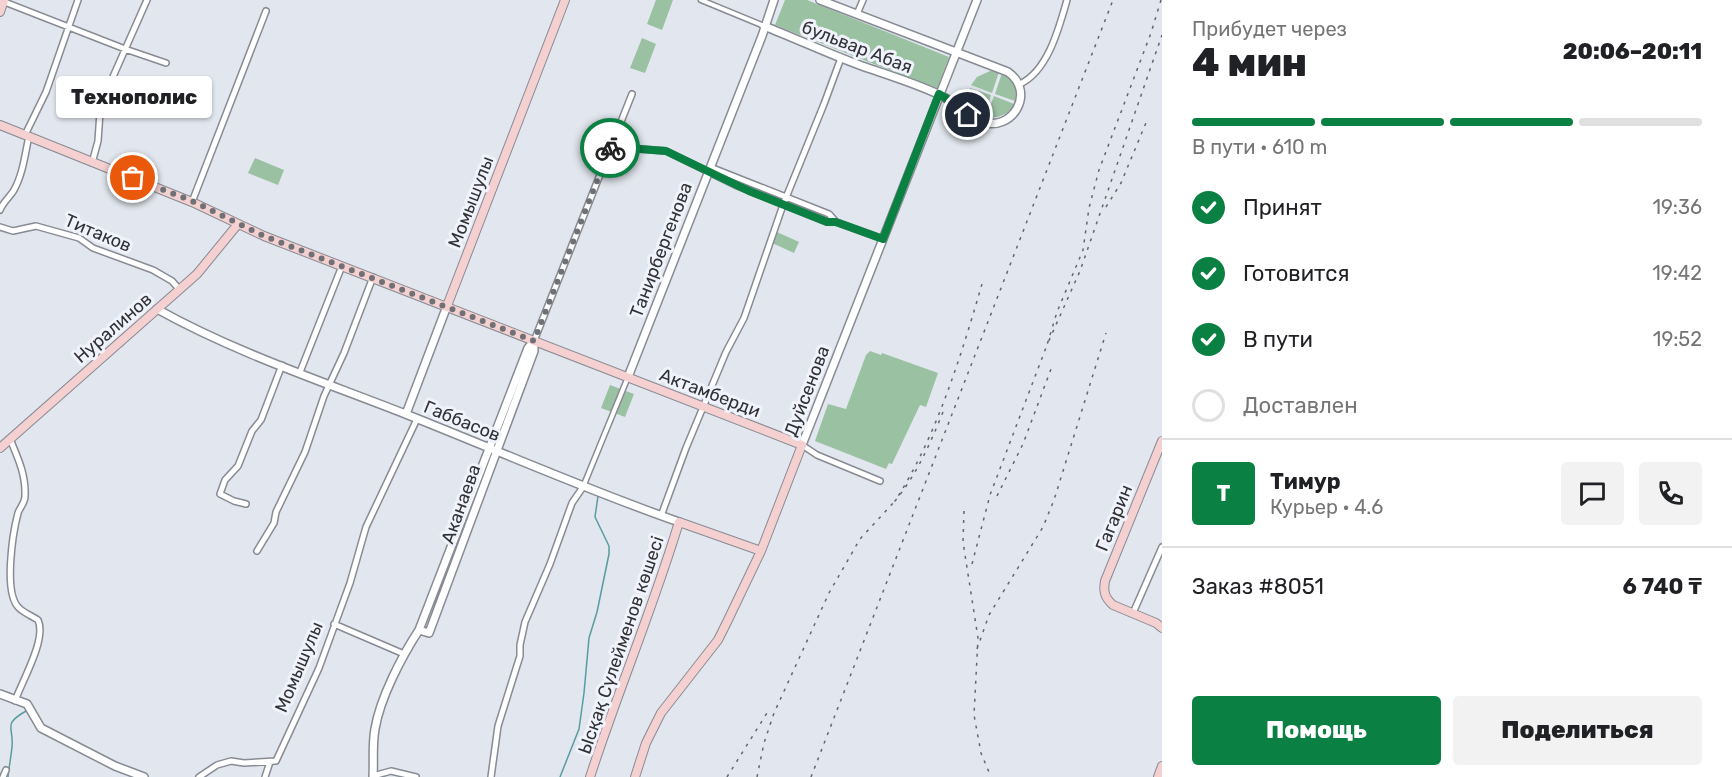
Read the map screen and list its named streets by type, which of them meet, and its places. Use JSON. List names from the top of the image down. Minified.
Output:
{"streets":{"main road":["Момышулы","Нуралинов","Дуйсенова","Актамберди","Габбасов","Гагарин","Ысқақ Сүлейменов көшесі"],"street":["бульвар Абая","Титаков","Танирбергенова","Аканаева"]},"crossings":[["бульвар Абая","Танирбергенова"],["бульвар Абая","Дуйсенова"],["Момышулы","Актамберди"],["Момышулы","Габбасов"],["Титаков","Нуралинов"],["Танирбергенова","Актамберди"],["Нуралинов","Актамберди"],["Нуралинов","Габбасов"],["Дуйсенова","Актамберди"],["Дуйсенова","Габбасов"],["Актамберди","Аканаева"],["Габбасов","Аканаева"],["Габбасов","Ысқақ Сүлейменов көшесі"]],"places":["Технополис"],"page":{"heading":["4 мин","Прибудет через","20:06–20:11"],"panel":["Тимур","Курьер · 4.6","Заказ #8051","6 740 ₸"],"bubble":"Технополис","bar":"В пути · 610 m","list":[["Принят","19:36"],["Готовится","19:42"],["В пути","19:52"],"Доставлен"],"round":"Т","buttons":["Помощь","Поделиться"]}}
